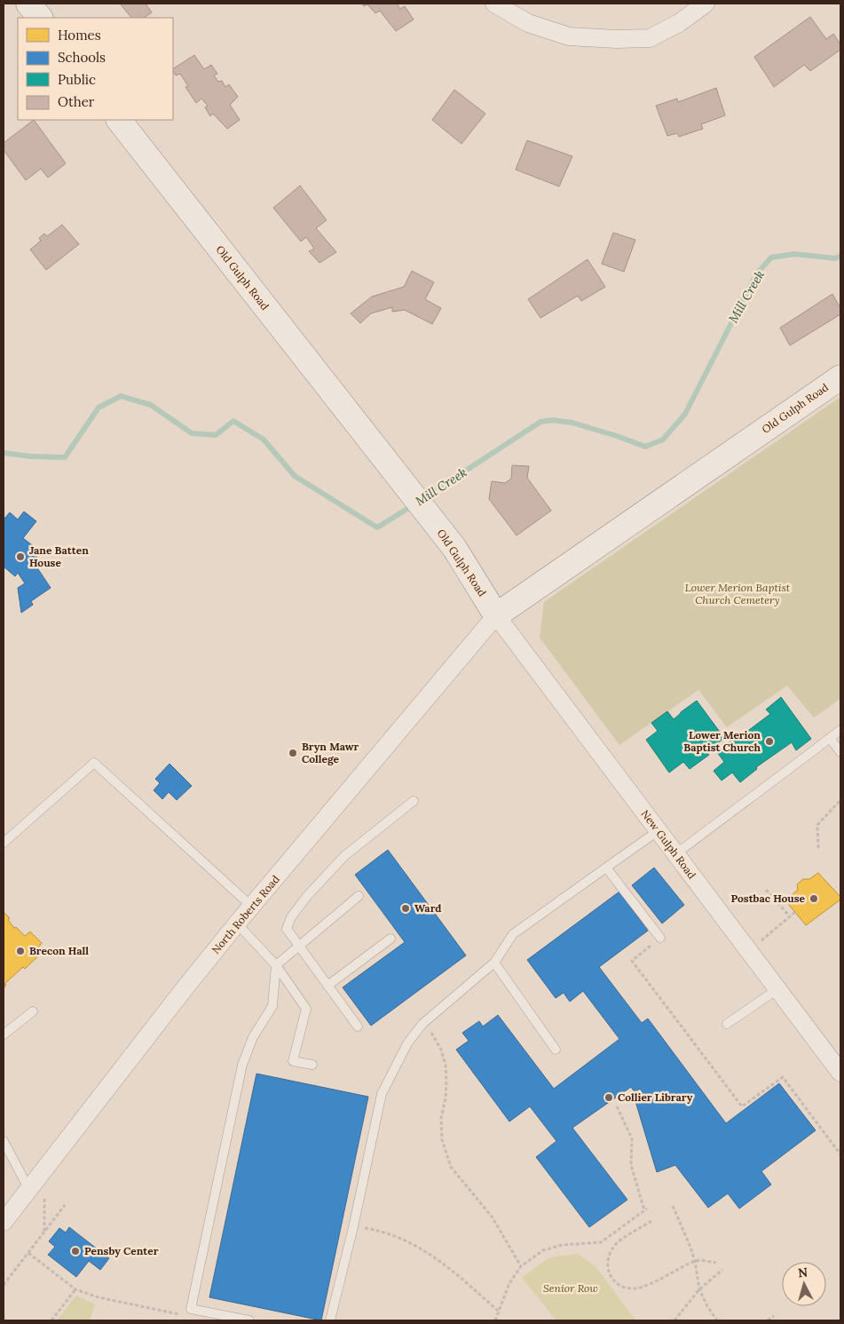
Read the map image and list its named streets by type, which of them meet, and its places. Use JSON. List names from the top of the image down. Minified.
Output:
{"streets":{"street":["Old Gulph Road","New Gulph Road","North Roberts Road"]},"crossings":[["Old Gulph Road","New Gulph Road"],["Old Gulph Road","North Roberts Road"],["New Gulph Road","North Roberts Road"]],"water":["Mill Creek"],"parks":["Lower Merion Baptist Church Cemetery","Senior Row"],"places":["Jane Batten House","Lower Merion Baptist Church","Bryn Mawr College","Postbac House","Ward","Brecon Hall","Collier Library","Pensby Center"],"legend":["Homes","Schools","Public","Other"],"north":"top"}
